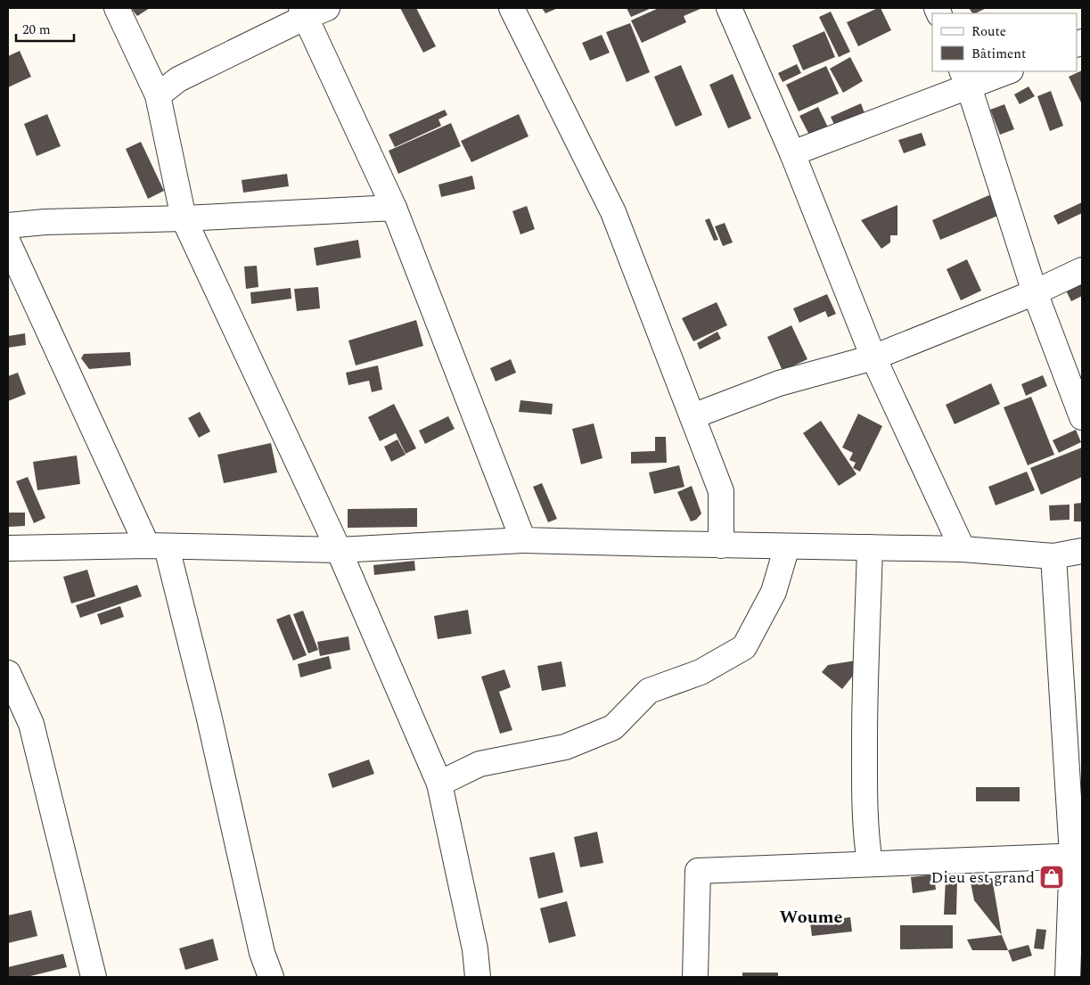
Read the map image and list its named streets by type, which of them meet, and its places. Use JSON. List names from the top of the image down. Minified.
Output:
{"districts":["Woume"],"places":{"shop":["Dieu est grand"]},"legend":["Route","Bâtiment"],"scale_bar":"20 m"}
